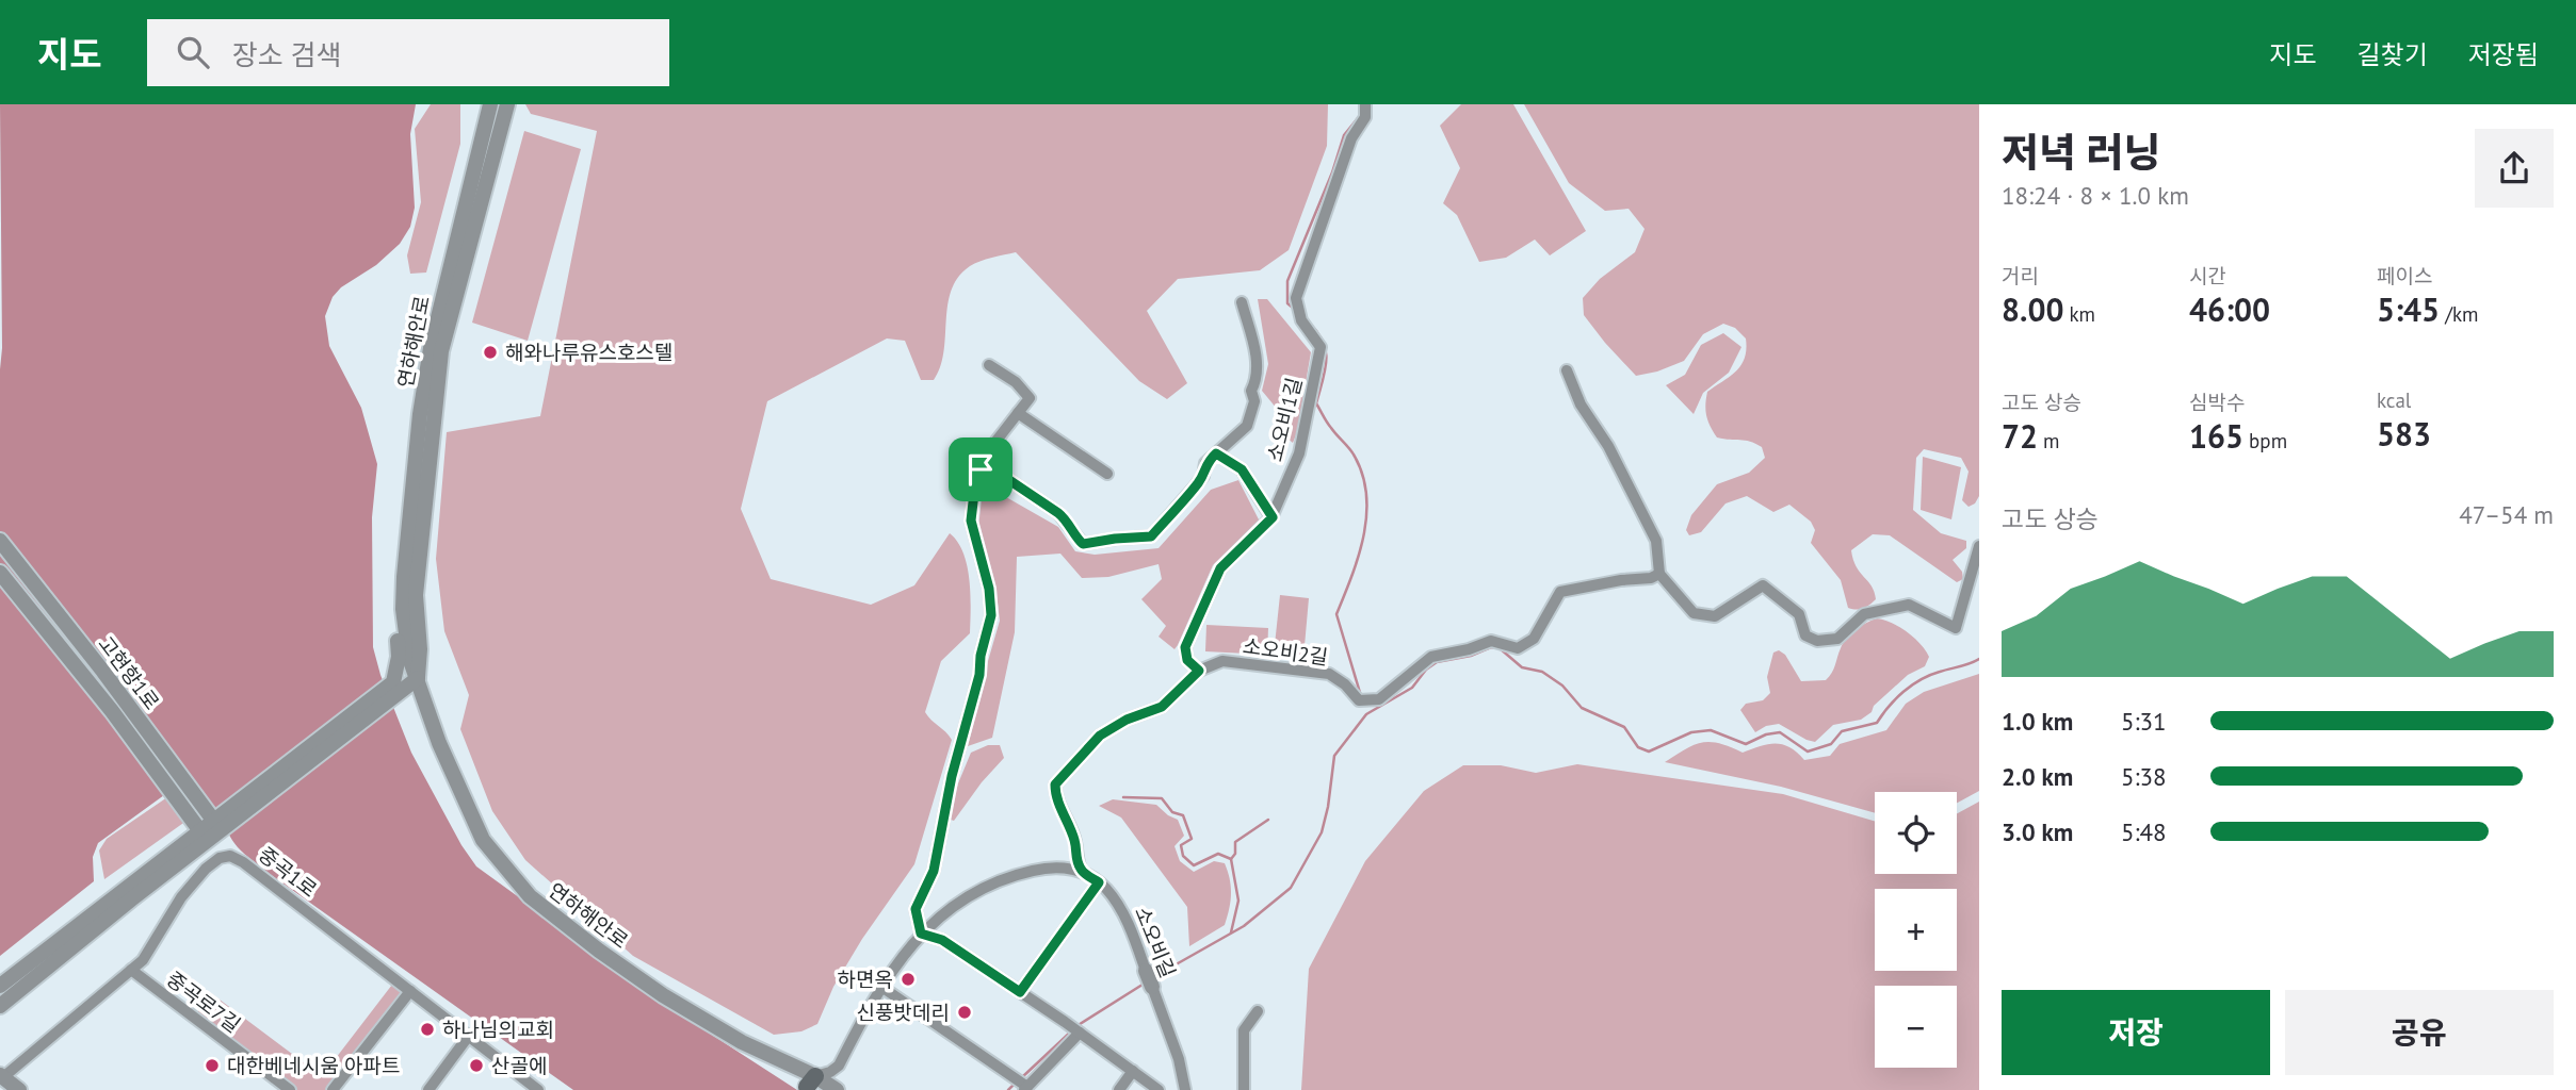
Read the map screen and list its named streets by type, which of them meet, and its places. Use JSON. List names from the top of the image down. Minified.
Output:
{"streets":{"street":["연하해안로","소오비1길","소오비2길","고현항1로","중곡1로","소오비길","중곡로7길"]},"crossings":[["연하해안로","소오비길"],["소오비1길","소오비2길"],["중곡1로","중곡로7길"]],"places":["해와나루유스호스텔","하면옥","신풍밧데리","하나님의교회","대한베네시움 아파트","산골에"],"page":{"header":"지도","search":"장소 검색","nav":["지도","길찾기","저장됨"],"heading":["저녁 러닝","18:24 · 8 × 1.0 km"],"stats":[["거리","8.00 km"],["시간","46:00"],["페이스","5:45 /km"],["고도 상승","72 m"],["심박수","165 bpm"],["kcal","583"]],"chart":["고도 상승","47–54 m"],"list":[{"name":"1.0 km","note":"5:31"},{"name":"2.0 km","note":"5:38"},{"name":"3.0 km","note":"5:48"}],"map_buttons":["+","−"],"buttons":["저장","공유"]}}
